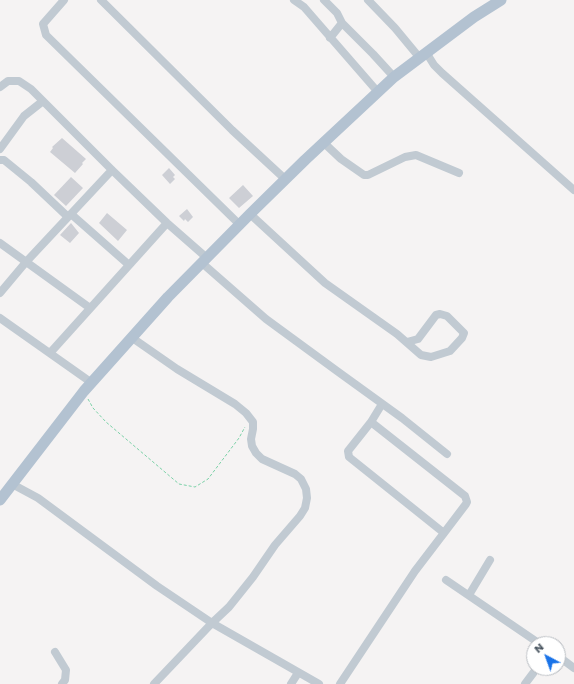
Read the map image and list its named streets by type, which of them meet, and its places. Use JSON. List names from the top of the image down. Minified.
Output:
{"north":"top left"}
